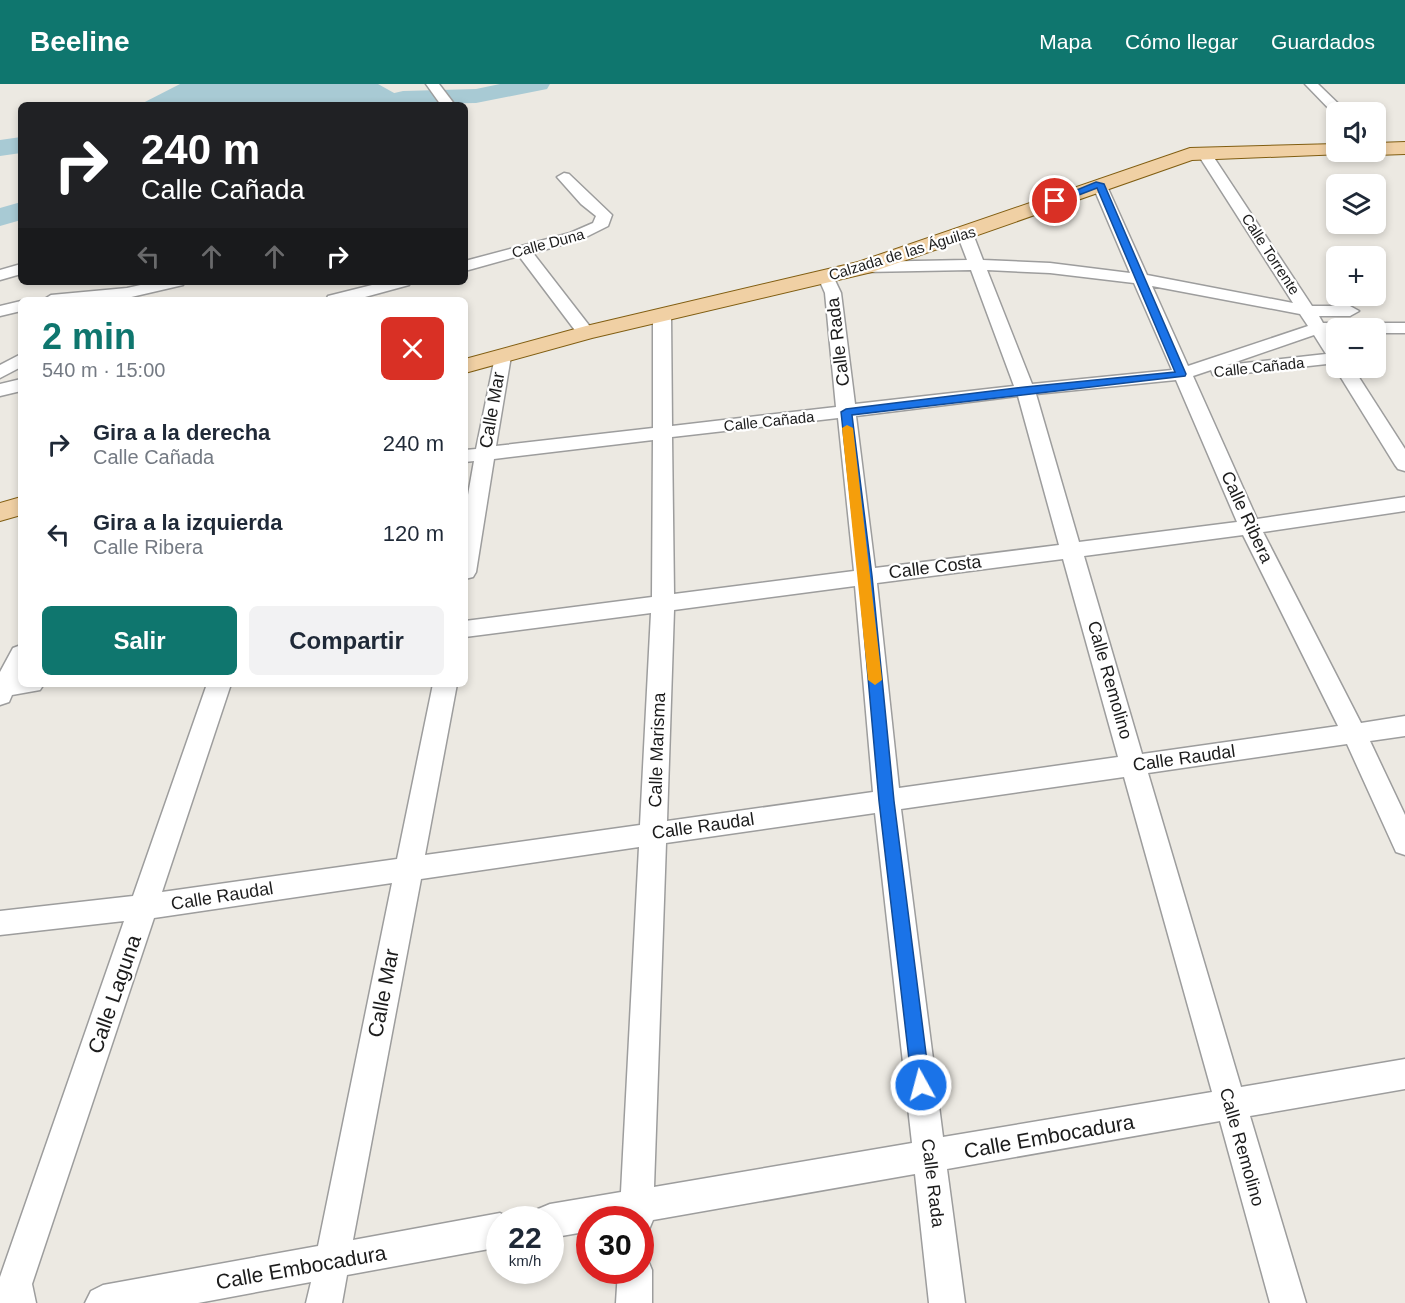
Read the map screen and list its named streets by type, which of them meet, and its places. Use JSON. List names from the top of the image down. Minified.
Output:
{"streets":{"main road":["Calzada de las Águilas"],"street":["Calle Duna","Calle Torrente","Calle Rada","Calle Cañada","Calle Mar","Calle Ribera","Calle Costa","Calle Remolino","Calle Marisma","Calle Raudal","Calle Laguna","Calle Embocadura"]},"crossings":[["Calzada de las Águilas","Calle Torrente"],["Calzada de las Águilas","Calle Rada"],["Calzada de las Águilas","Calle Mar"],["Calzada de las Águilas","Calle Ribera"],["Calzada de las Águilas","Calle Remolino"],["Calzada de las Águilas","Calle Marisma"],["Calle Torrente","Calle Cañada"],["Calle Rada","Calle Cañada"],["Calle Rada","Calle Costa"],["Calle Rada","Calle Raudal"],["Calle Rada","Calle Embocadura"],["Calle Cañada","Calle Mar"],["Calle Cañada","Calle Ribera"],["Calle Cañada","Calle Remolino"],["Calle Cañada","Calle Marisma"],["Calle Mar","Calle Raudal"],["Calle Mar","Calle Embocadura"],["Calle Ribera","Calle Costa"],["Calle Ribera","Calle Raudal"],["Calle Costa","Calle Remolino"],["Calle Costa","Calle Marisma"],["Calle Remolino","Calle Raudal"],["Calle Remolino","Calle Embocadura"],["Calle Marisma","Calle Raudal"],["Calle Raudal","Calle Laguna"]],"page":{"header":"Beeline","nav":["Mapa","Cómo llegar","Guardados"],"map_buttons":["+","−"],"turn":["240 m","Calle Cañada"],"heading":["2 min","540 m · 15:00"],"list":[{"name":"Gira a la derecha","note":"Calle Cañada","value":"240 m"},{"name":"Gira a la izquierda","note":"Calle Ribera","value":"120 m"}],"buttons":["Salir","Compartir"],"speed":"22 km/h","limit":"30"}}
